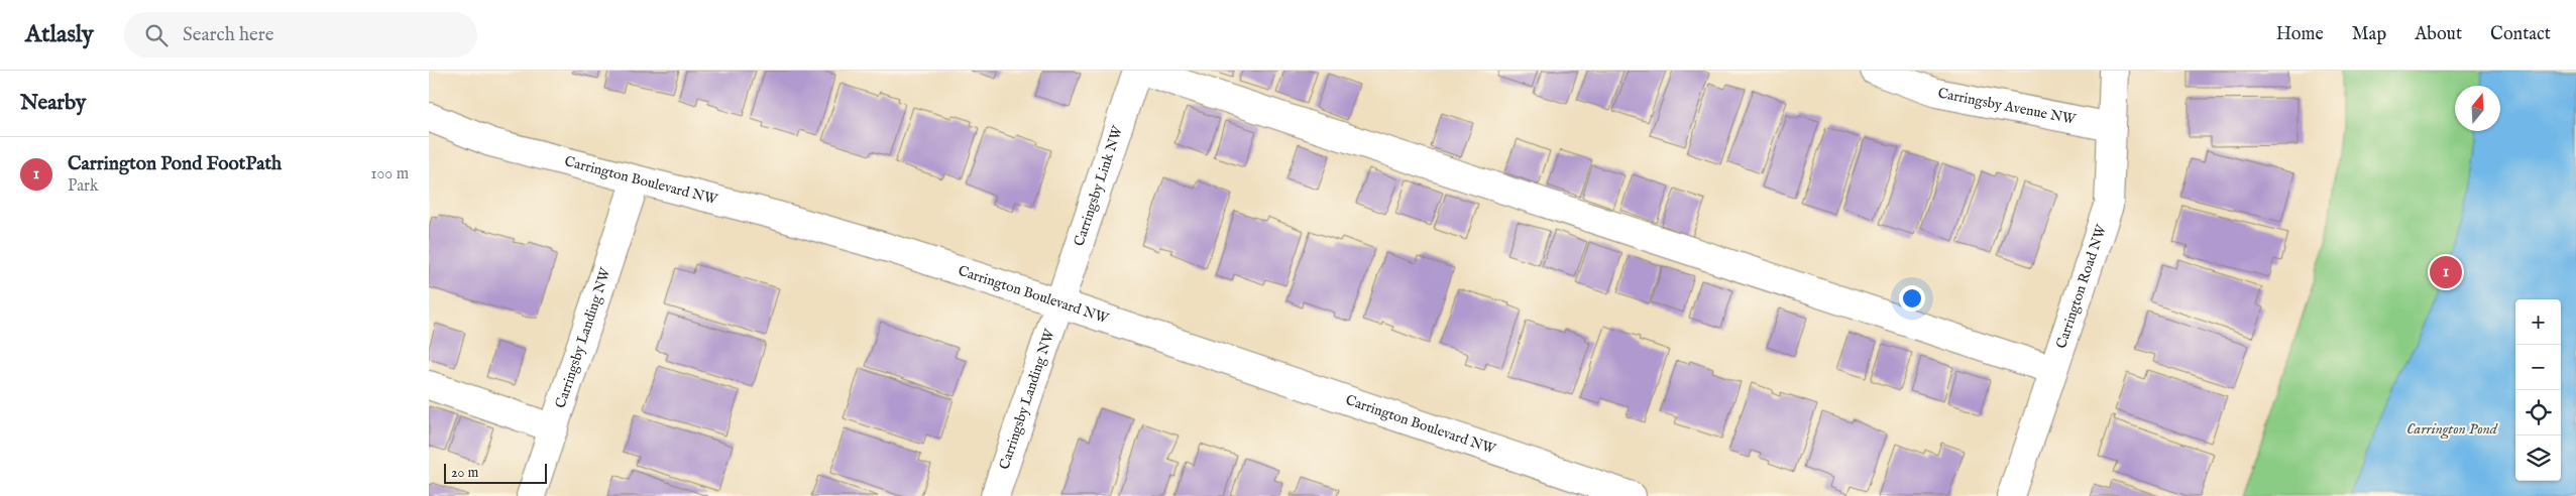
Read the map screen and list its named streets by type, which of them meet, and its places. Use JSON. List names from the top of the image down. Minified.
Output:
{"streets":{"street":["Carringsby Avenue NW","Carrington Boulevard NW","Carringsby Link NW","Carrington Road NW","Carringsby Landing NW"]},"crossings":[["Carringsby Avenue NW","Carrington Road NW"],["Carrington Boulevard NW","Carringsby Link NW"],["Carrington Boulevard NW","Carringsby Landing NW"],["Carringsby Link NW","Carringsby Landing NW"]],"water":["Carrington Pond"],"scale_bar":"20 m","north":"top","page":{"header":"Atlasly","search":"Search here","nav":["Home","Map","About","Contact"],"heading":"Nearby","list":[{"mark":"1","name":"Carrington Pond FootPath","note":"Park","value":"100 m"}],"pins":"1","map_buttons":["+","−"],"scale":"20 m"}}
